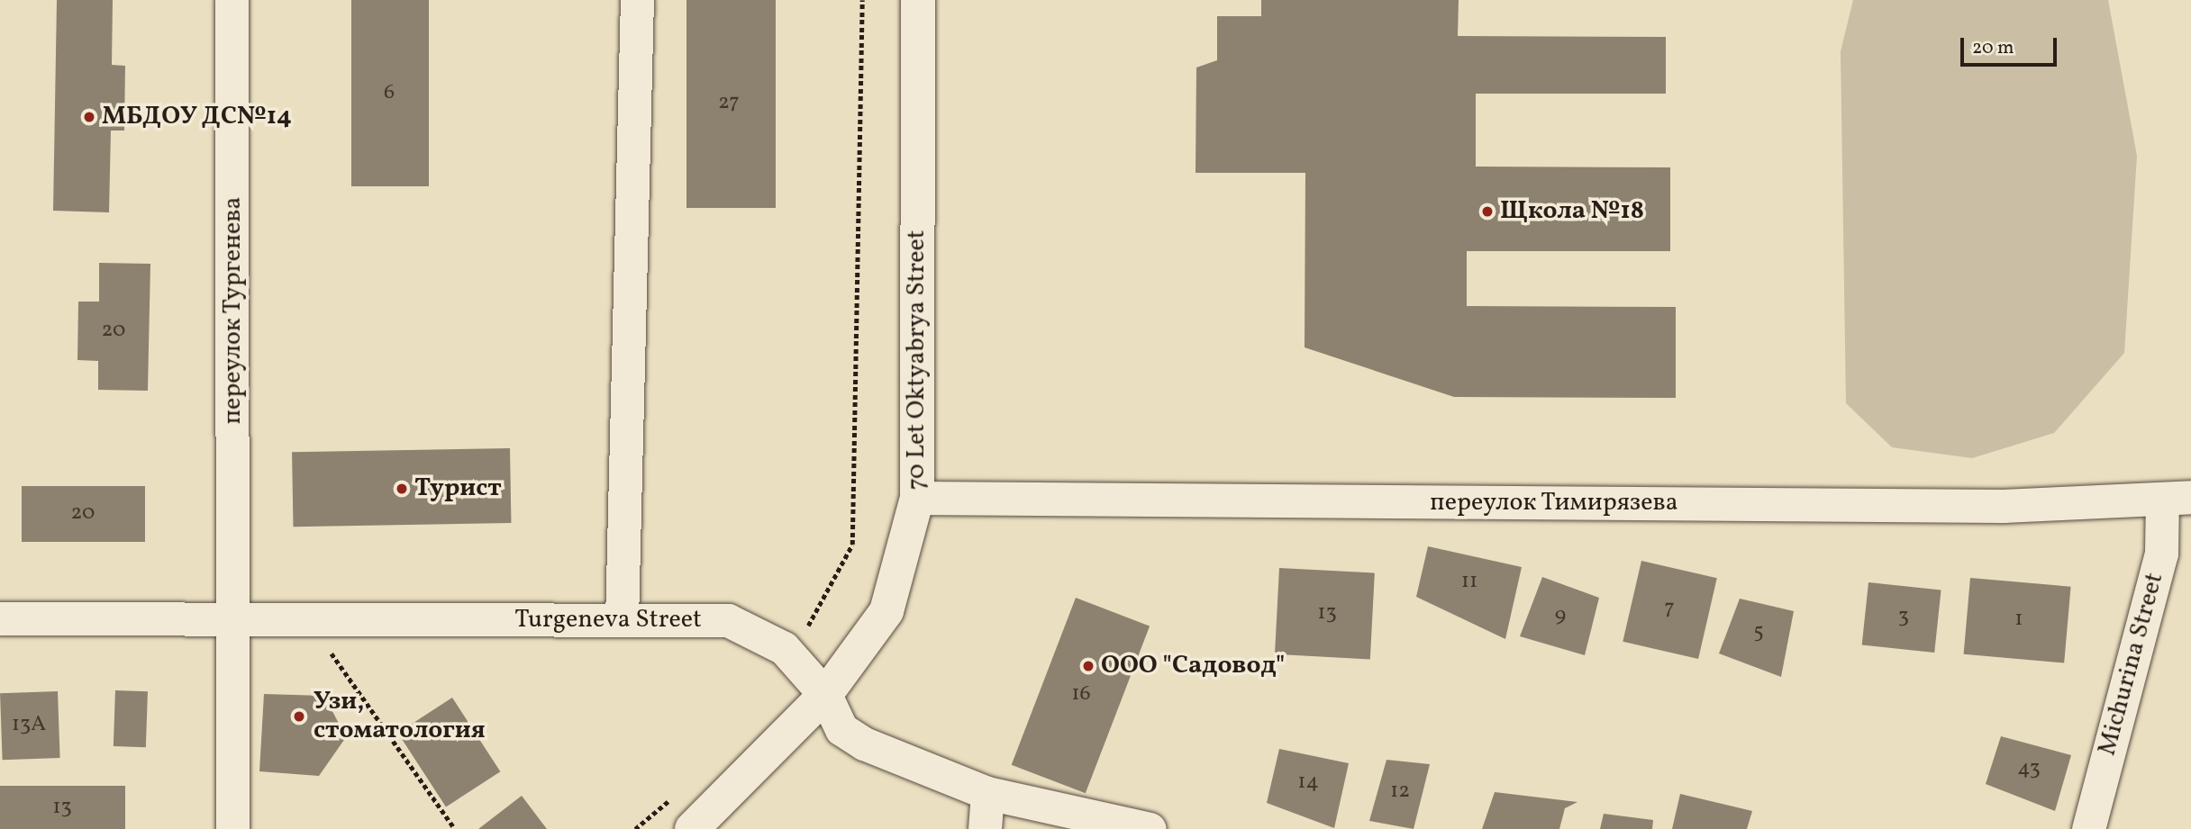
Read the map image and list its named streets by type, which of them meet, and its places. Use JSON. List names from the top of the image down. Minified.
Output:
{"streets":{"street":["переулок Тургенева","70 Let Oktyabrya Street","переулок Тимирязева","Turgeneva Street","Michurina Street"]},"crossings":[["переулок Тургенева","Turgeneva Street"],["70 Let Oktyabrya Street","переулок Тимирязева"],["70 Let Oktyabrya Street","Turgeneva Street"],["переулок Тимирязева","Michurina Street"]],"places":["МБДОУ ДС№14","Щкола №18","Турист","ООО \"Садовод\"","Узи, стоматология"],"house_numbers":["6","27","20","20","11","7","13","9","3","1","5","16","13А","43","14","12","13"],"scale_bar":"20 m"}
